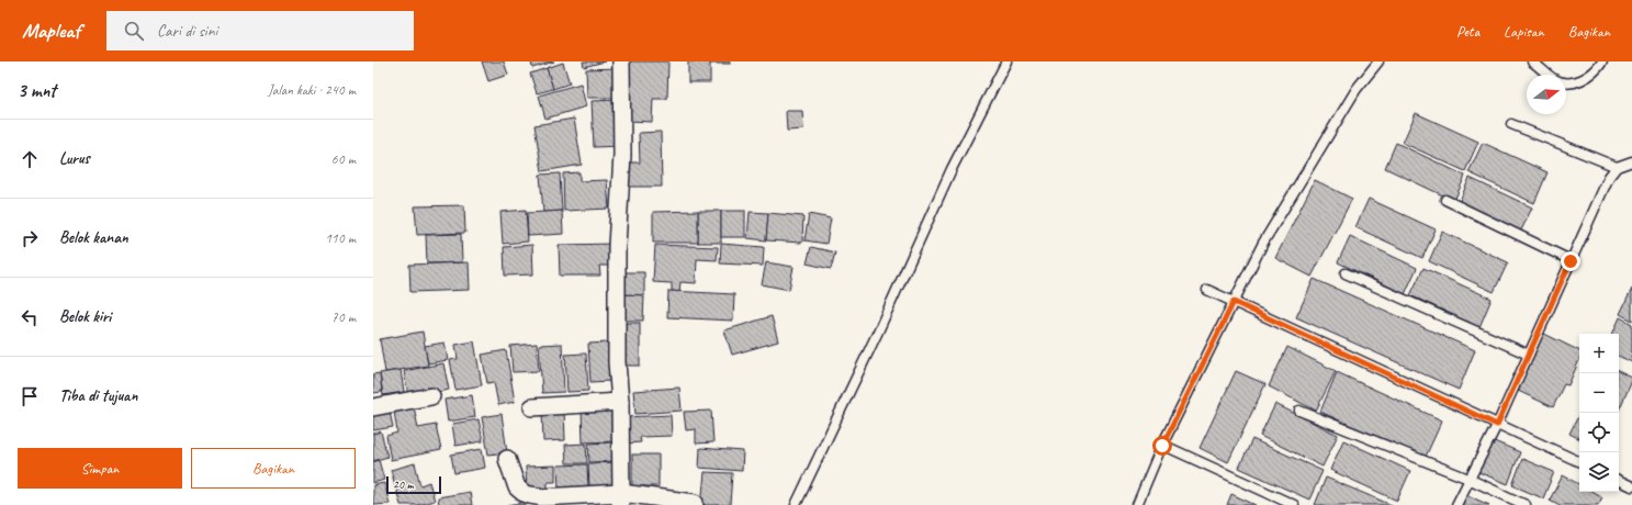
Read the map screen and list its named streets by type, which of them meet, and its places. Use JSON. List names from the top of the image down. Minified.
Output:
{"scale_bar":"20 m","north":"right","page":{"header":"Mapleaf","search":"Cari di sini","nav":["Peta","Lapisan","Bagikan"],"heading":["3 mnt","Jalan kaki · 240 m"],"list":[["Lurus","60 m"],["Belok kanan","110 m"],["Belok kiri","70 m"],"Tiba di tujuan"],"map_buttons":["+","−"],"buttons":["Simpan","Bagikan"],"scale":"20 m"}}
